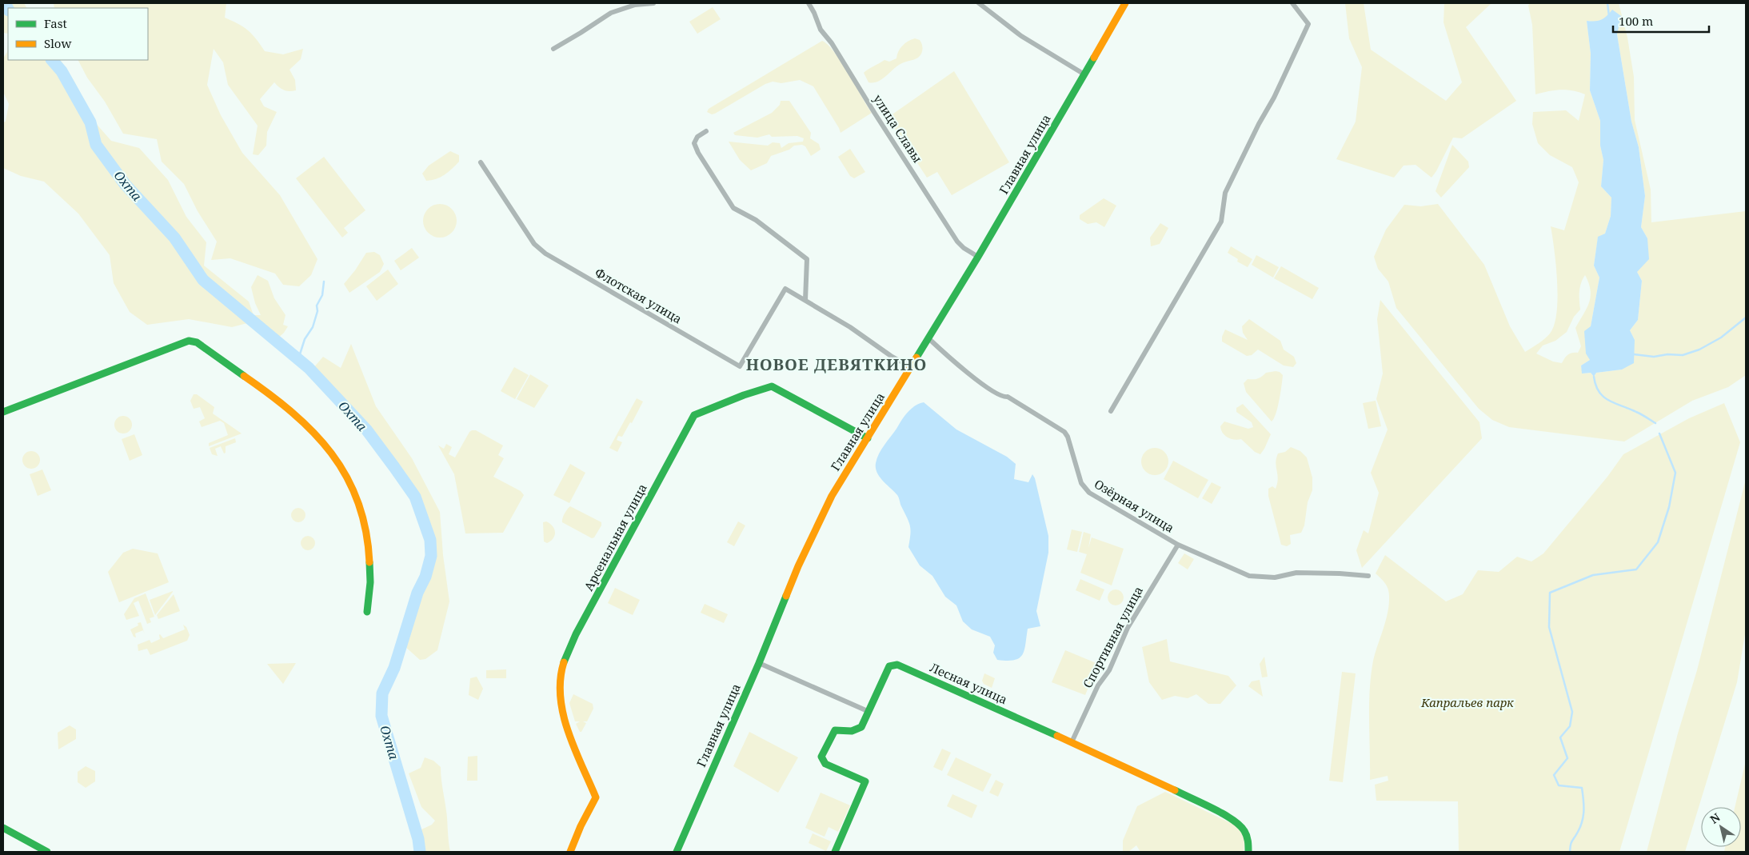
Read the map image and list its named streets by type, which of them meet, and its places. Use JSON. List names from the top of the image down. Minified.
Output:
{"streets":{"street":["улица Славы","Главная улица","Флотская улица","Озёрная улица","Арсенальная улица","Спортивная улица","Лесная улица"]},"crossings":[["улица Славы","Главная улица"],["Главная улица","Озёрная улица"],["Главная улица","Арсенальная улица"],["Озёрная улица","Спортивная улица"],["Спортивная улица","Лесная улица"]],"districts":["НОВОЕ ДЕВЯТКИНО"],"water":["Охта"],"parks":["Капральев парк"],"legend":["Fast","Slow"],"scale_bar":"100 m","north":"top left"}
